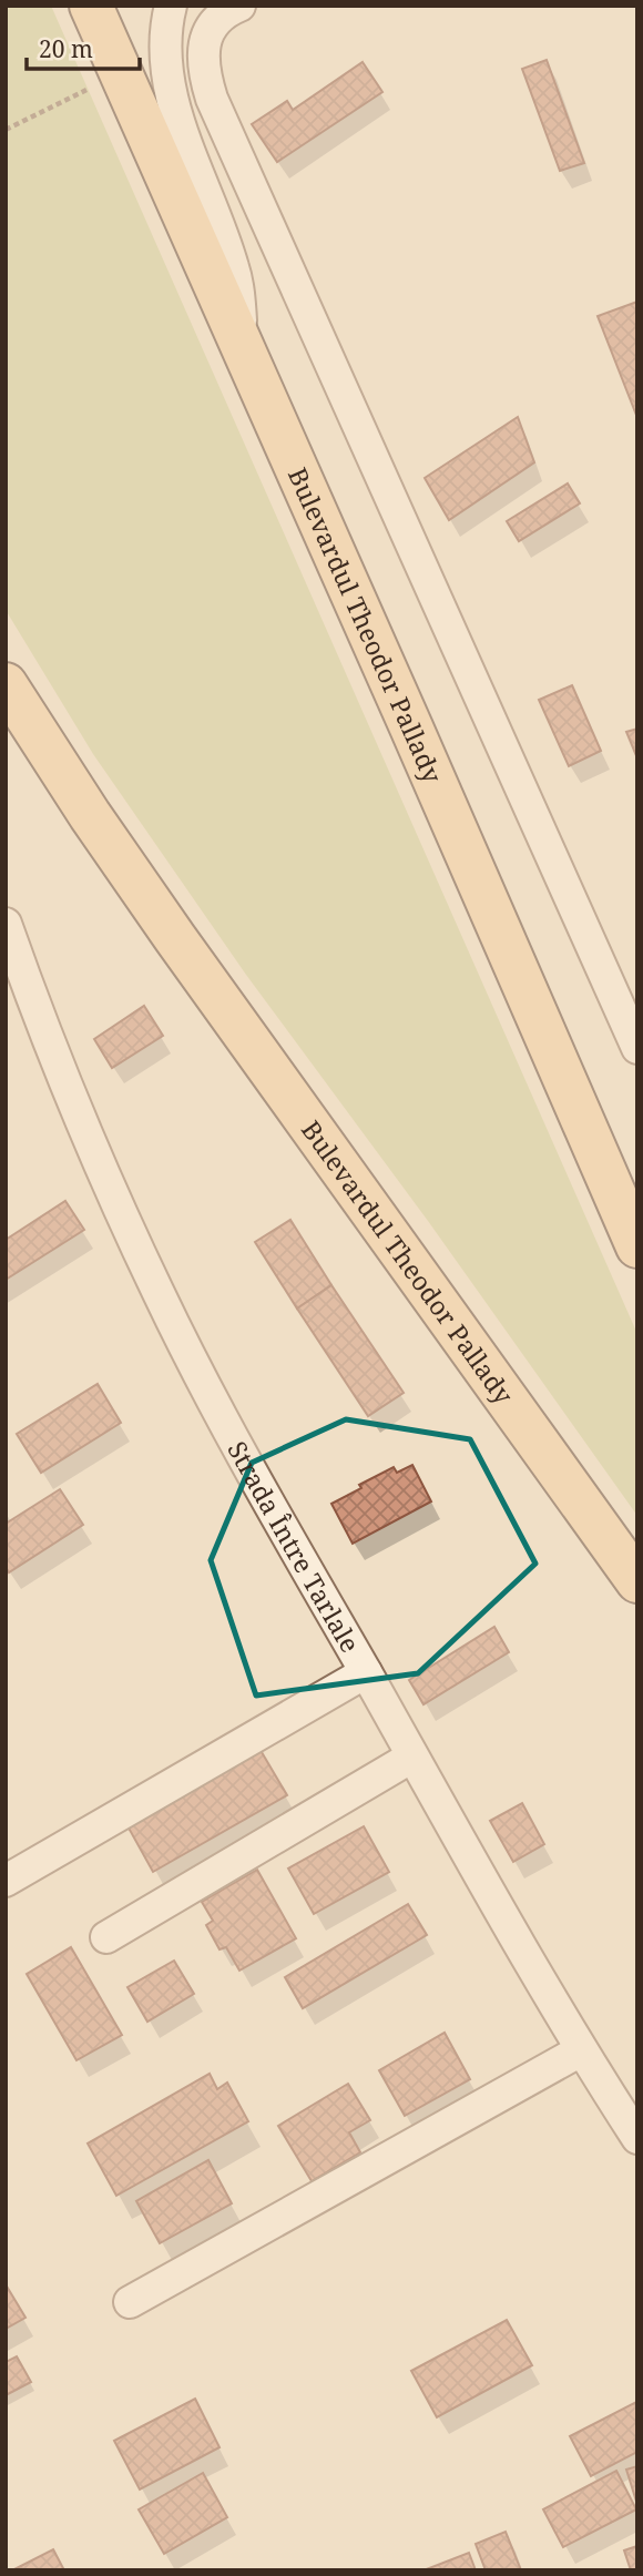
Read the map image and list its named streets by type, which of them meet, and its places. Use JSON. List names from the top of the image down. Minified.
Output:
{"streets":{"main road":["Bulevardul Theodor Pallady"],"street":["Strada Între Tarlale"]},"scale_bar":"20 m"}
